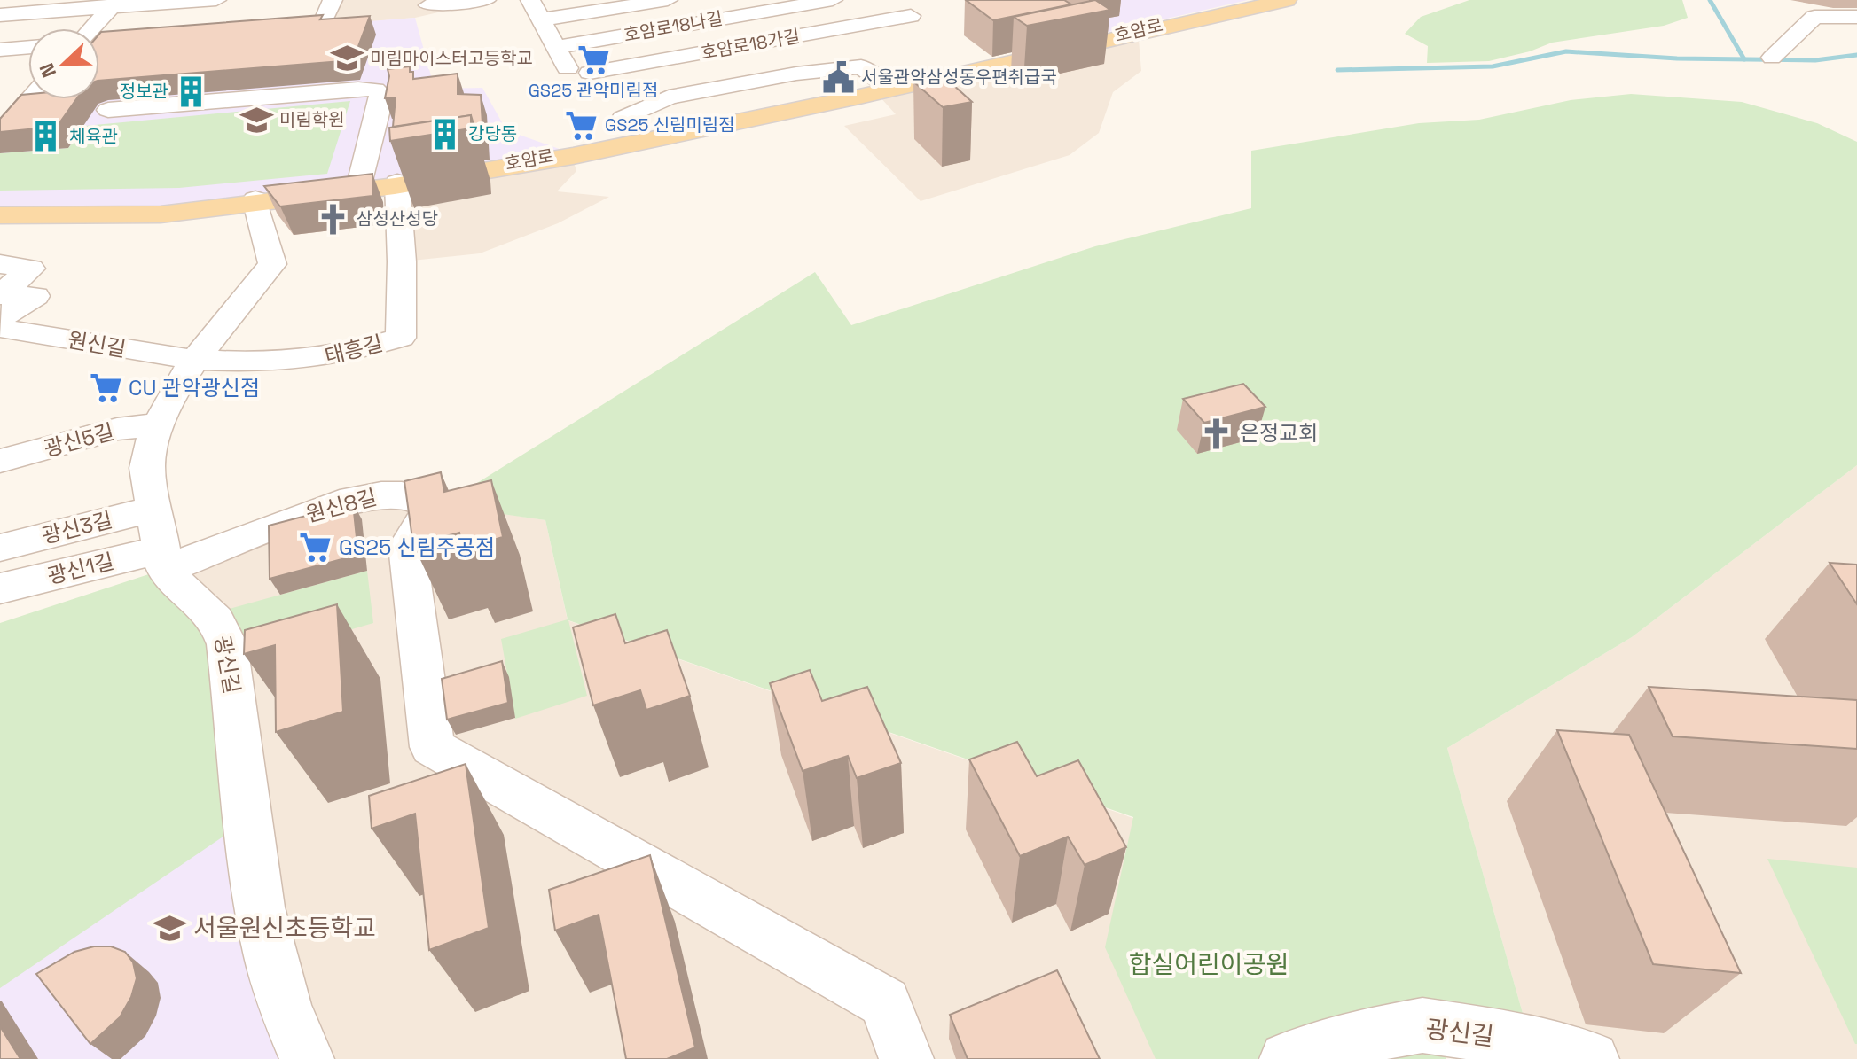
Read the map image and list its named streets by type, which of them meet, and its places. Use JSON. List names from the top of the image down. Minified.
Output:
{"streets":{"main road":["호암로"],"street":["호암로18나길","호암로18가길","원신길","태흥길","광신5길","원신8길","광신3길","광신1길","광신길"]},"crossings":[["호암로","태흥길"],["원신길","태흥길"],["원신8길","광신1길"],["원신8길","광신길"],["광신1길","광신길"]],"parks":["합실어린이공원"],"places":{"school or university":["미림마이스터고등학교","미림학원","서울원신초등학교"],"supermarket":["GS25 관악미림점","GS25 신림미림점","CU 관악광신점","GS25 신림주공점"],"public building":["서울관악삼성동우편취급국"],"building":["정보관","강당동","체육관"],"church":["삼성산성당","은정교회"]},"north":"left"}
